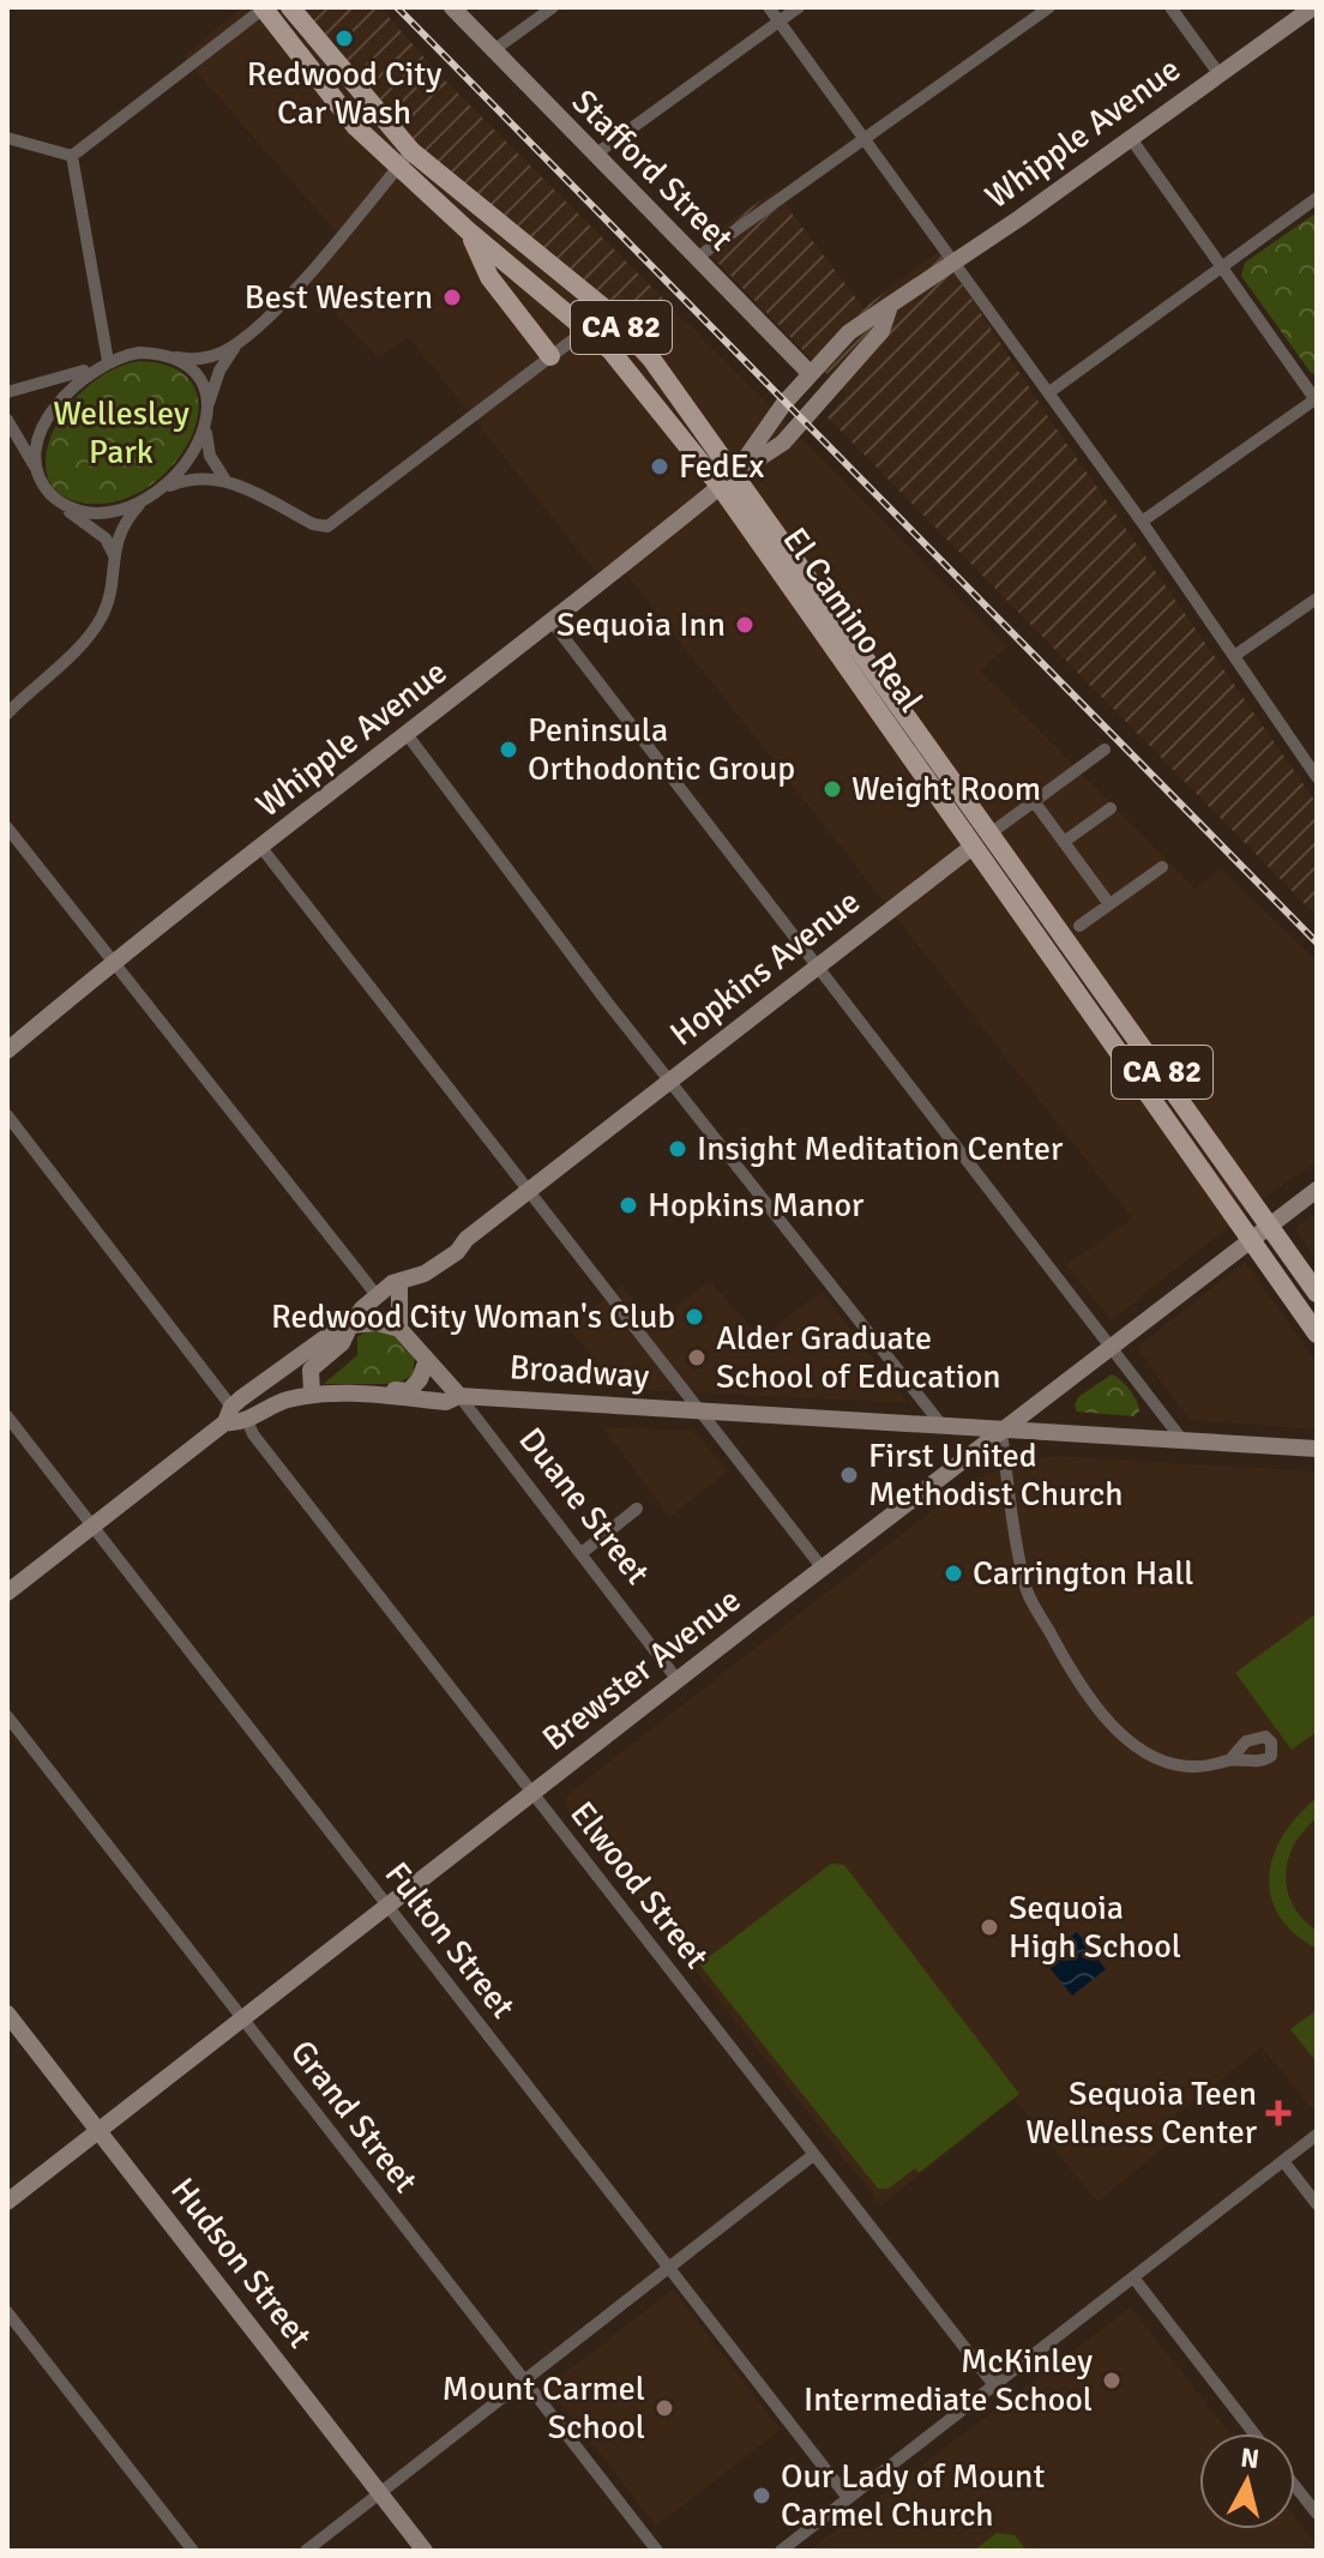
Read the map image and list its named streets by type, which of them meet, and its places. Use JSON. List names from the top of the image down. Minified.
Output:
{"streets":{"main road":["CA 82","El Camino Real"],"street":["Whipple Avenue","Stafford Street","Hopkins Avenue","Broadway","Duane Street","Brewster Avenue","Elwood Street","Fulton Street","Grand Street","Hudson Street"]},"crossings":[["Whipple Avenue","Stafford Street"],["Whipple Avenue","El Camino Real"],["El Camino Real","Hopkins Avenue"],["El Camino Real","Brewster Avenue"],["Hopkins Avenue","Broadway"],["Hopkins Avenue","Elwood Street"],["Broadway","Duane Street"],["Broadway","Brewster Avenue"],["Broadway","Elwood Street"],["Duane Street","Brewster Avenue"],["Brewster Avenue","Elwood Street"],["Brewster Avenue","Fulton Street"],["Brewster Avenue","Grand Street"],["Brewster Avenue","Hudson Street"]],"parks":["Wellesley Park"],"places":{"other":["Redwood City Car Wash","Best Western","FedEx","Sequoia Inn","Peninsula Orthodontic Group","Weight Room","Insight Meditation Center","Hopkins Manor","Redwood City Woman's Club","Alder Graduate School of Education","First United Methodist Church","Carrington Hall","Sequoia High School","McKinley Intermediate School","Mount Carmel School","Our Lady of Mount Carmel Church"],"health":["Sequoia Teen Wellness Center"]},"north":"top"}
